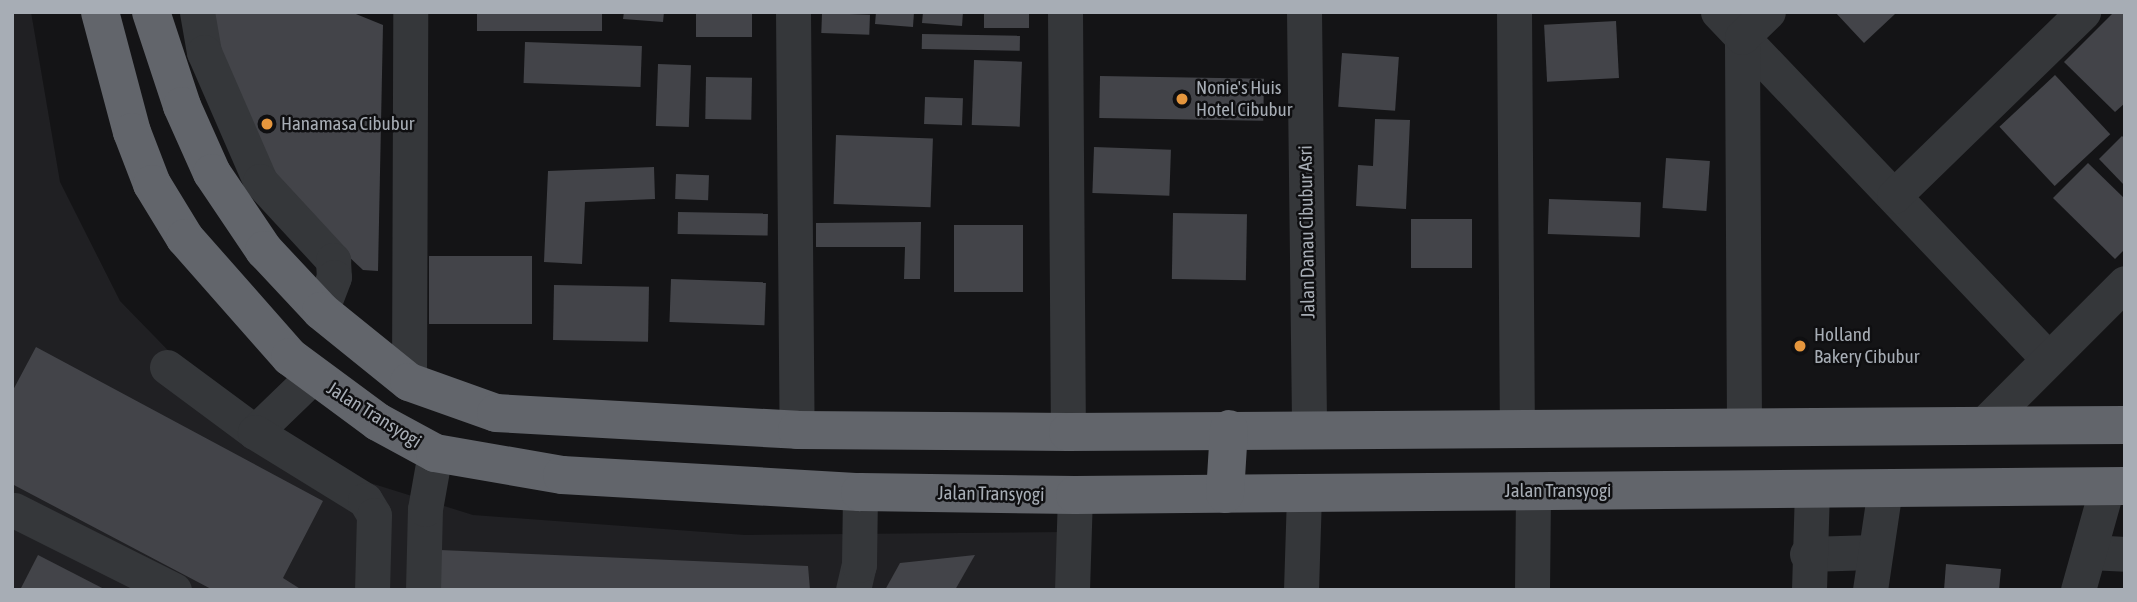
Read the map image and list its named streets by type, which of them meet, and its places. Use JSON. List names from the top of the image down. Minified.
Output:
{"streets":{"highway":["Jalan Transyogi"],"street":["Jalan Danau Cibubur Asri"]},"places":["Nonie's Huis Hotel Cibubur","Hanamasa Cibubur","Holland Bakery Cibubur"]}
